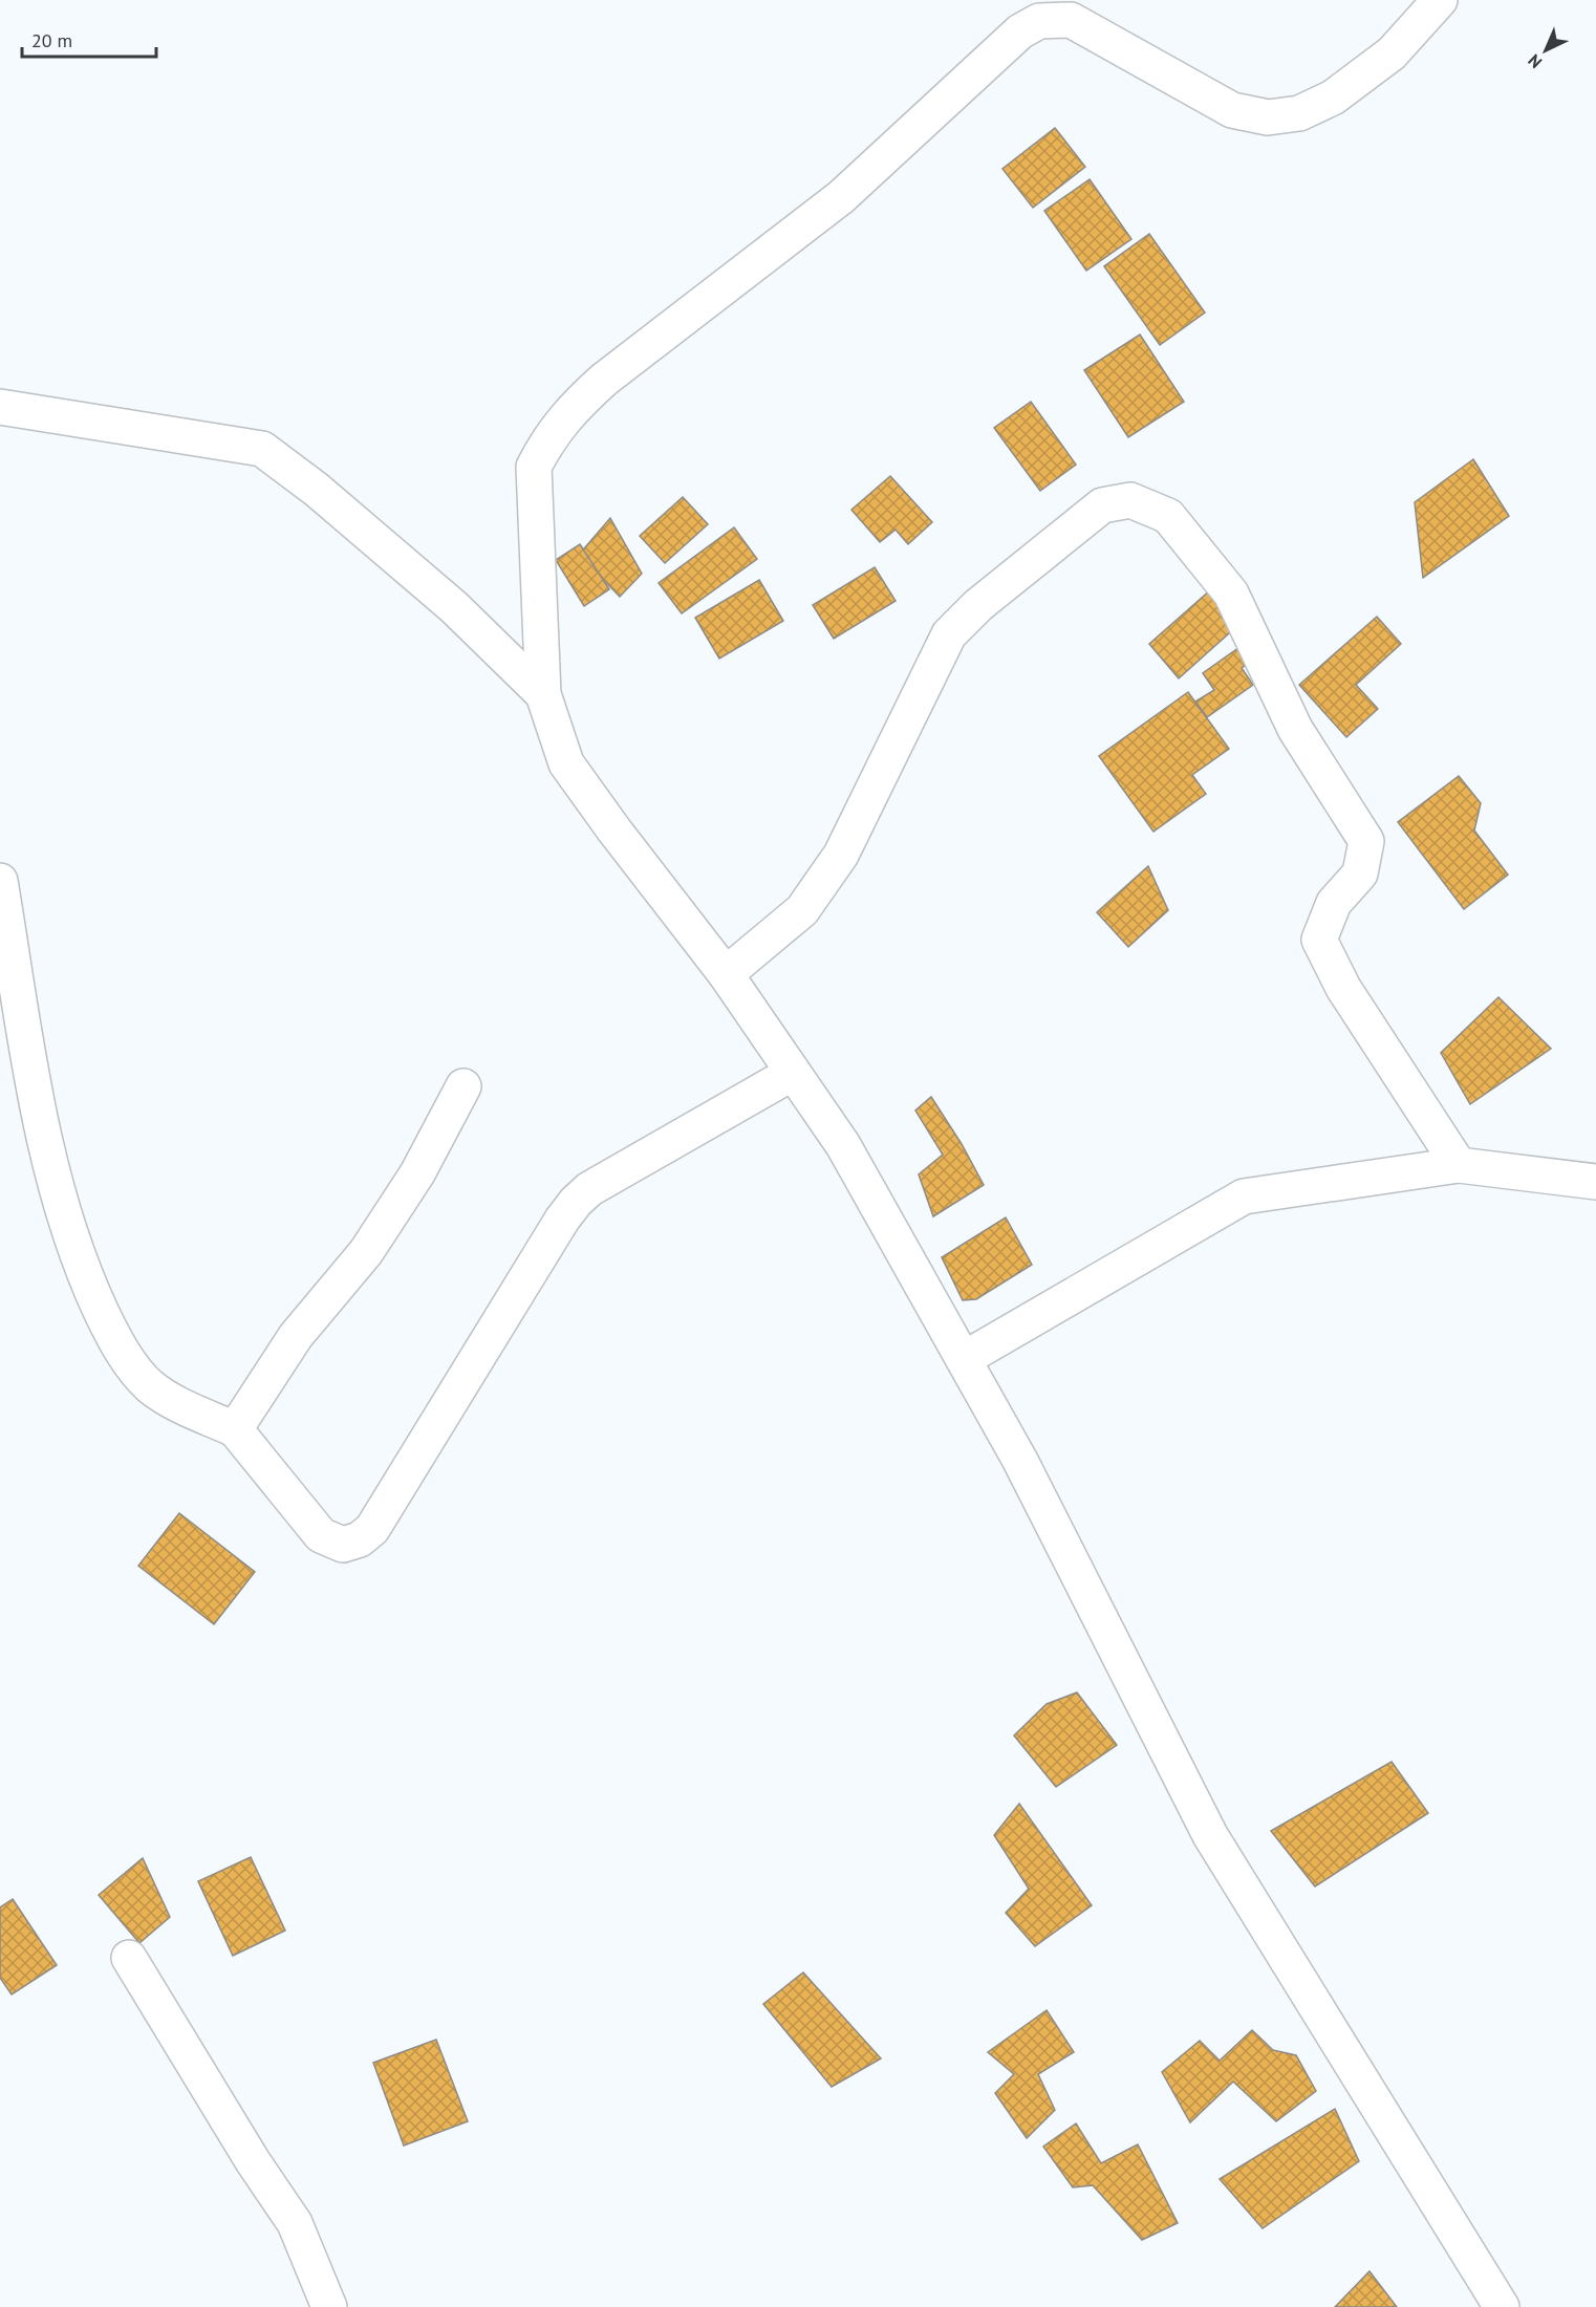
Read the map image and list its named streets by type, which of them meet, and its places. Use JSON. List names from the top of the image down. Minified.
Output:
{"scale_bar":"20 m","north":"bottom left"}
